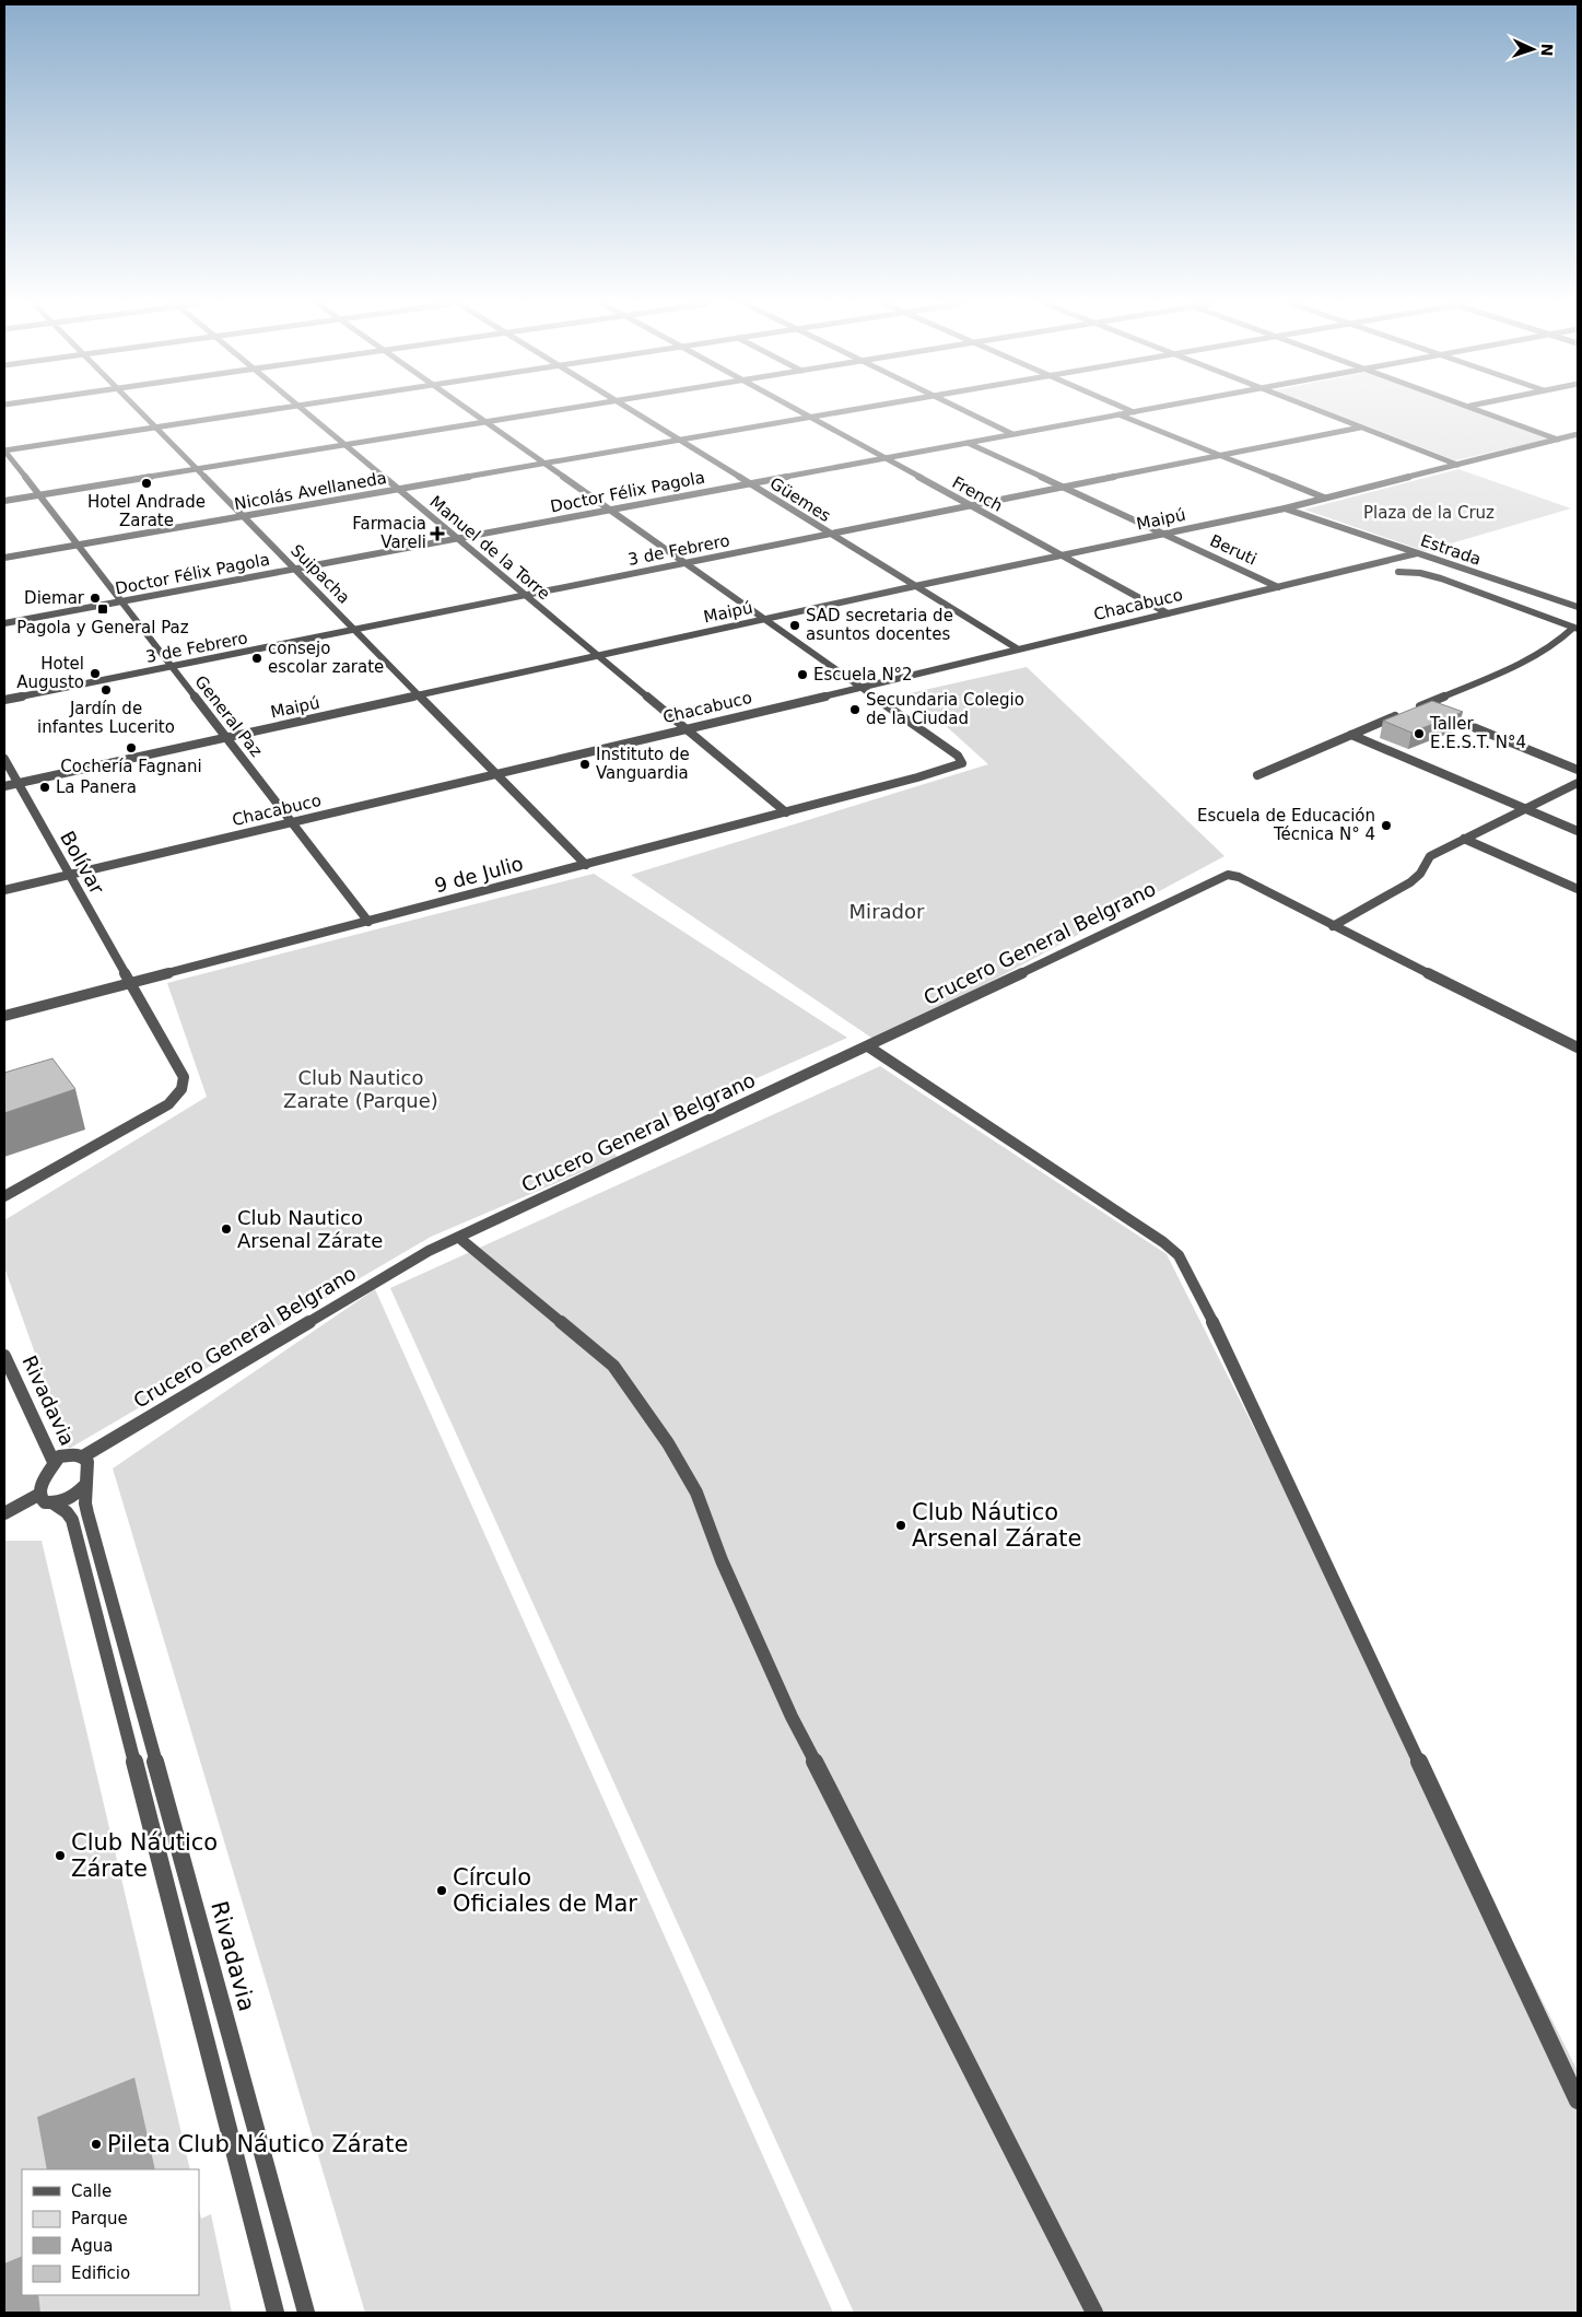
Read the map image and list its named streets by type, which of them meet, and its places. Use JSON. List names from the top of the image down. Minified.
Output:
{"streets":{"street":["Nicolás Avellaneda","Doctor Félix Pagola","French","Güemes","Maipú","Manuel de la Torre","3 de Febrero","Beruti","Estrada","Suipacha","Chacabuco","General Paz","Bolívar","9 de Julio","Crucero General Belgrano","Rivadavia"]},"crossings":[["Nicolás Avellaneda","French"],["Nicolás Avellaneda","Güemes"],["Nicolás Avellaneda","Manuel de la Torre"],["Nicolás Avellaneda","Suipacha"],["Nicolás Avellaneda","General Paz"],["Doctor Félix Pagola","French"],["Doctor Félix Pagola","Güemes"],["Doctor Félix Pagola","Manuel de la Torre"],["Doctor Félix Pagola","Beruti"],["Doctor Félix Pagola","Suipacha"],["Doctor Félix Pagola","General Paz"],["French","Maipú"],["French","3 de Febrero"],["French","Chacabuco"],["Güemes","Maipú"],["Güemes","3 de Febrero"],["Güemes","Chacabuco"],["Maipú","Manuel de la Torre"],["Maipú","Beruti"],["Maipú","Estrada"],["Maipú","Suipacha"],["Maipú","General Paz"],["Maipú","Bolívar"],["Manuel de la Torre","3 de Febrero"],["Manuel de la Torre","Chacabuco"],["Manuel de la Torre","9 de Julio"],["3 de Febrero","Beruti"],["3 de Febrero","Suipacha"],["3 de Febrero","General Paz"],["Beruti","Chacabuco"],["Estrada","Chacabuco"],["Suipacha","Chacabuco"],["Suipacha","9 de Julio"],["Chacabuco","General Paz"],["Chacabuco","Bolívar"],["Chacabuco","9 de Julio"],["General Paz","9 de Julio"],["Bolívar","9 de Julio"],["Crucero General Belgrano","Rivadavia"]],"parks":["Plaza de la Cruz","Mirador","Club Nautico Zarate (Parque)"],"places":{"other":["Hotel Andrade Zarate","Diemar","SAD secretaria de asuntos docentes","consejo escolar zarate","Hotel Augusto","Escuela N°2","Jardín de infantes Lucerito","Secundaria Colegio de la Ciudad","Taller E.E.S.T. N°4","Cochería Fagnani","Instituto de Vanguardia","La Panera","Escuela de Educación Técnica N° 4","Club Nautico Arsenal Zárate","Club Náutico Arsenal Zárate","Club Náutico Zárate","Círculo Oficiales de Mar","Pileta Club Náutico Zárate"],"health":["Farmacia Vareli"],"transit":["Pagola y General Paz"]},"legend":["Calle","Parque","Agua","Edificio"],"north":"right"}
